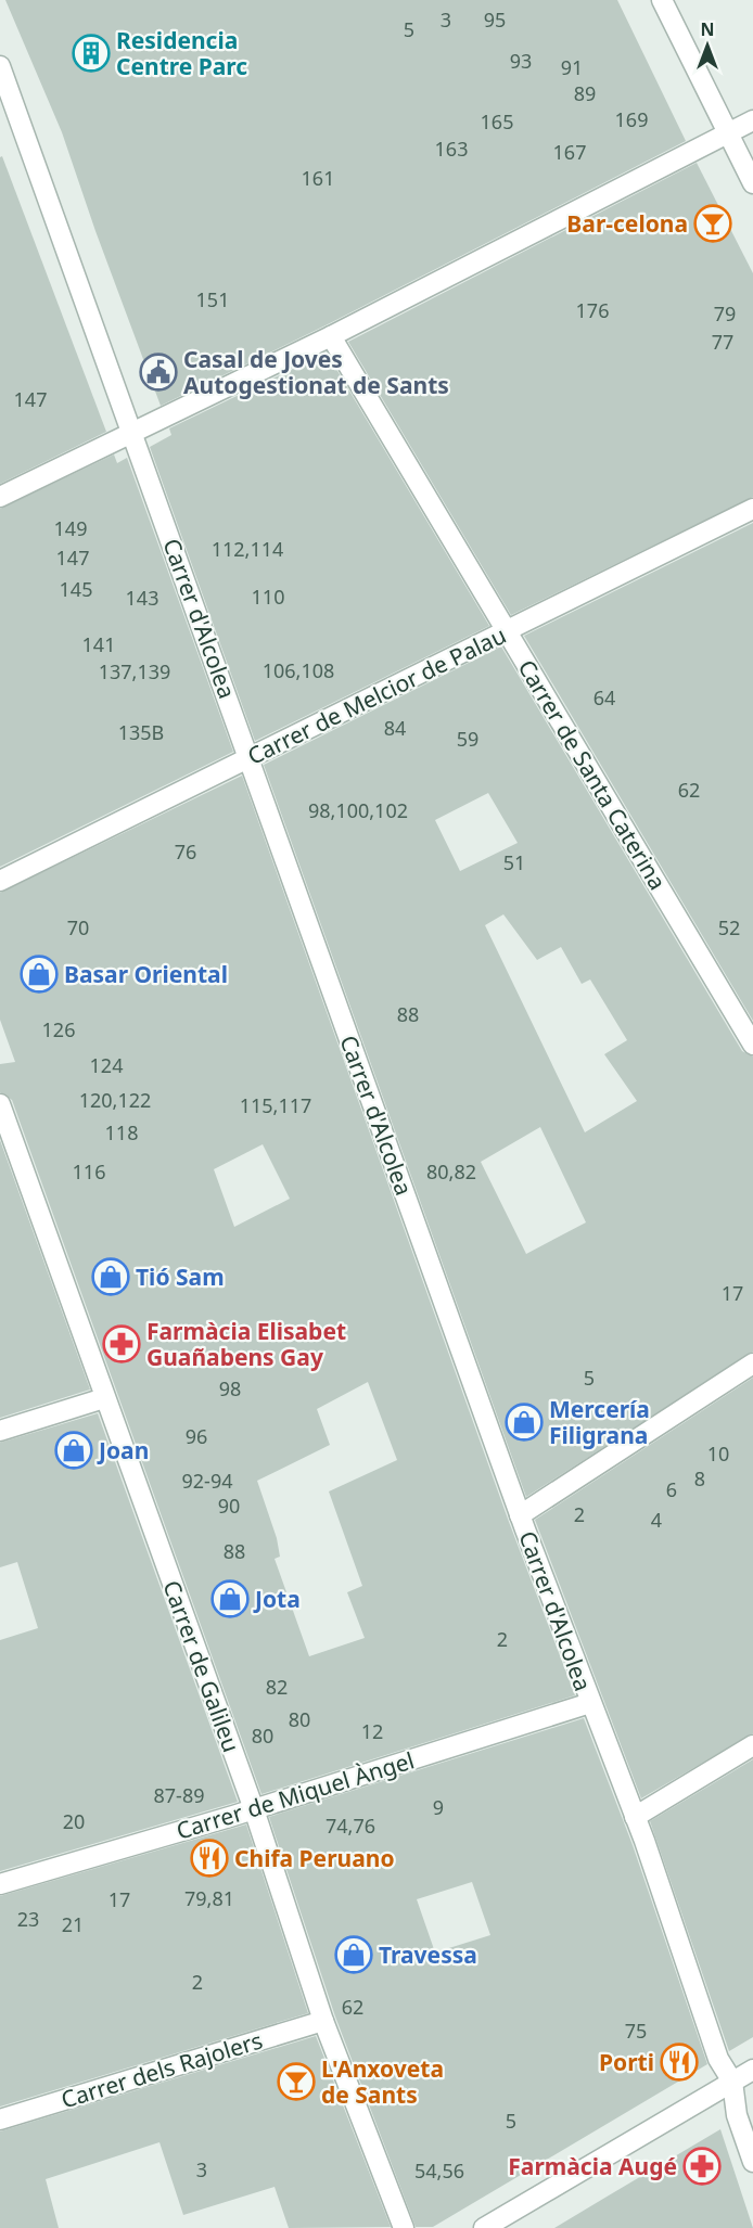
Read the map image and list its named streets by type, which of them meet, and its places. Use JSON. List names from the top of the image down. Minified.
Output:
{"streets":{"street":["Carrer d'Alcolea","Carrer de Melcior de Palau","Carrer de Santa Caterina","Carrer de Galileu","Carrer de Miquel Àngel","Carrer dels Rajolers"]},"crossings":[["Carrer d'Alcolea","Carrer de Melcior de Palau"],["Carrer d'Alcolea","Carrer de Miquel Àngel"],["Carrer de Melcior de Palau","Carrer de Santa Caterina"],["Carrer de Galileu","Carrer de Miquel Àngel"],["Carrer de Galileu","Carrer dels Rajolers"]],"places":{"building":["Residencia Centre Parc"],"bar":["Bar-celona","L'Anxoveta de Sants"],"public building":["Casal de Joves Autogestionat de Sants"],"shop":["Basar Oriental","Tió Sam","Mercería Filigrana","Joan","Jota","Travessa"],"pharmacy":["Farmàcia Elisabet Guañabens Gay","Farmàcia Augé"],"restaurant":["Chifa Peruano","Porti"]},"house_numbers":["3","95","5","93","91","89","169","165","163","167","161","151","176","79","77","147","149","112,114","147","145","110","143","141","106,108","137,139","64","84","135B","59","62","98,100,102","76","51","70","52","88","126","124","120,122","115,117","118","116","80,82","17","5","98","96","10","8","92-94","6","90","2","4","88","2","82","80","12","80","87-89","9","20","74,76","79,81","17","23","21","2","62","75","5","3","54,56"],"north":"top"}
